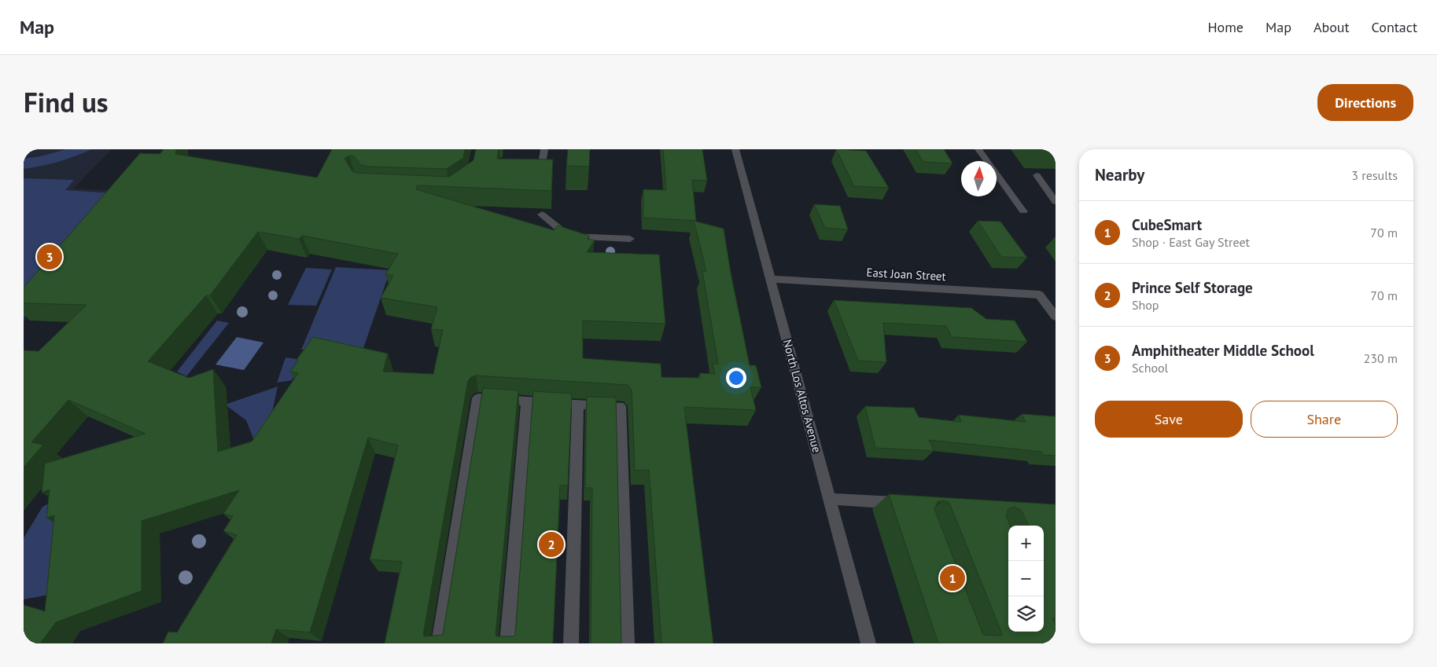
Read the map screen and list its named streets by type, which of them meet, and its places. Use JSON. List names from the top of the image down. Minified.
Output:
{"streets":{"street":["East Joan Street","North Los Altos Avenue"]},"crossings":[["East Joan Street","North Los Altos Avenue"]],"north":"top","page":{"header":"Map","nav":["Home","Map","About","Contact"],"title":"Find us","buttons":["Directions",["Save","Share"]],"heading":["Nearby","3 results"],"list":[{"mark":"1","name":"CubeSmart","note":"Shop · East Gay Street","value":"70 m"},{"mark":"2","name":"Prince Self Storage","note":"Shop","value":"70 m"},{"mark":"3","name":"Amphitheater Middle School","note":"School","value":"230 m"}],"pins":["3","2","1"],"map_buttons":["+","−"]}}
